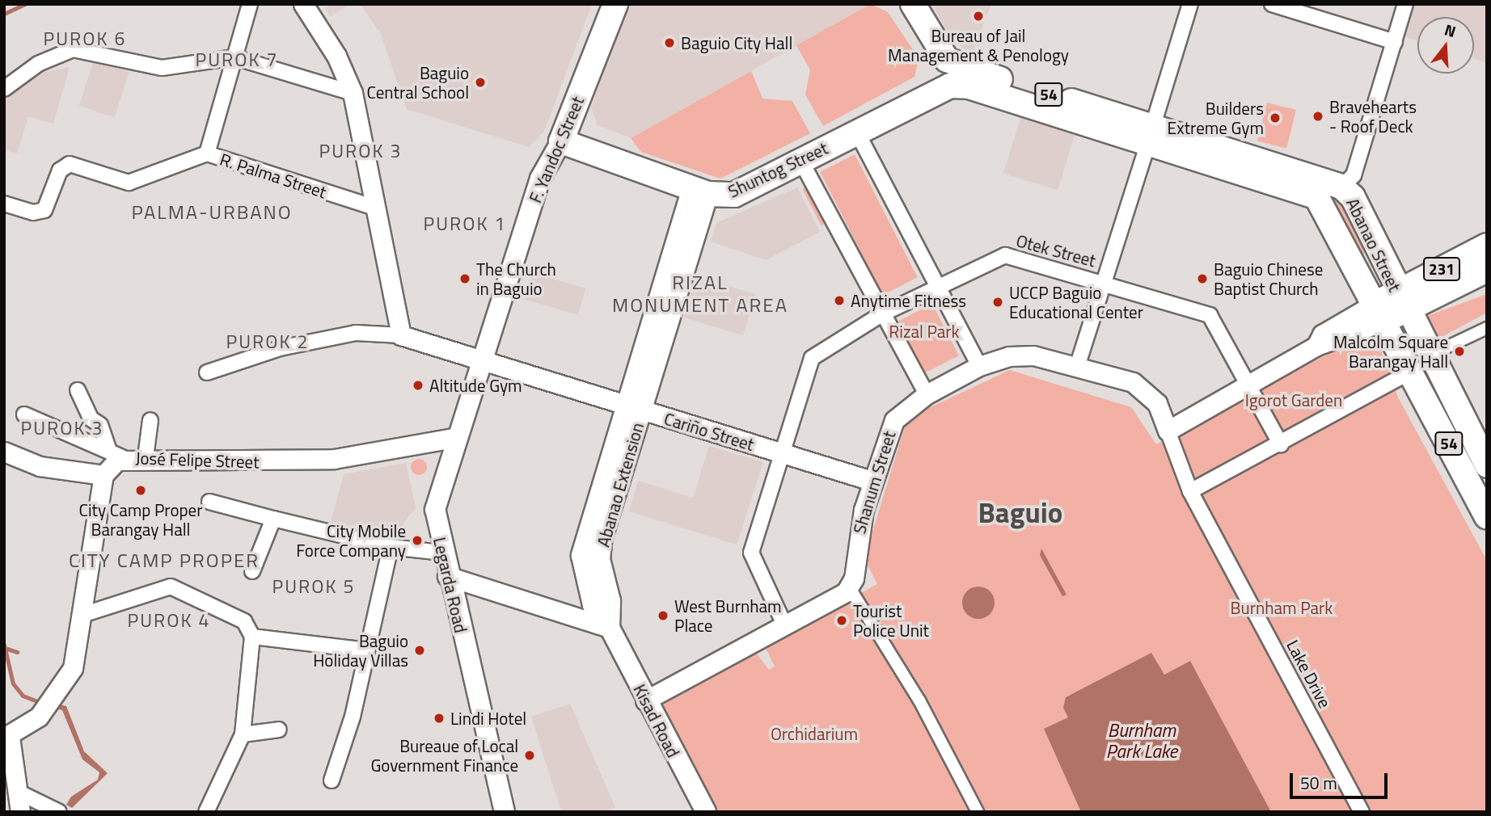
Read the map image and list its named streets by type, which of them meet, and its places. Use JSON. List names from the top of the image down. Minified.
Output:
{"streets":{"highway":["54","F. Yandoc Street","Shuntog Street","Abanao Street","231"],"main road":["Abanao Extension","Legarda Road","Kisad Road"],"street":["R. Palma Street","Otek Street","Cariño Street","José Felipe Street","Shanum Street","Lake Drive"]},"crossings":[["54","Abanao Street"],["54","231"],["F. Yandoc Street","Shuntog Street"],["F. Yandoc Street","Cariño Street"],["F. Yandoc Street","Legarda Road"],["Shuntog Street","Abanao Street"],["Shuntog Street","Abanao Extension"],["Abanao Street","231"],["Otek Street","Cariño Street"],["Cariño Street","Shanum Street"],["Cariño Street","Abanao Extension"],["Cariño Street","Legarda Road"],["José Felipe Street","Legarda Road"],["Shanum Street","Lake Drive"],["Abanao Extension","Kisad Road"]],"districts":["PUROK 6","PUROK 7","PUROK 3","PALMA-URBANO","PUROK 1","RIZAL MONUMENT AREA","PUROK 2","PUROK 3","Baguio","CITY CAMP PROPER","PUROK 5","PUROK 4"],"water":["Burnham Park Lake"],"parks":["Rizal Park","Igorot Garden","Burnham Park","Orchidarium"],"places":["Bureau of Jail Management & Penology","Baguio City Hall","Baguio Central School","Bravehearts - Roof Deck","Builders Extreme Gym","The Church in Baguio","Baguio Chinese Baptist Church","Anytime Fitness","UCCP Baguio Educational Center","Malcolm Square Barangay Hall","Altitude Gym","City Camp Proper Barangay Hall","City Mobile Force Company","West Burnham Place","Tourist Police Unit","Baguio Holiday Villas","Lindi Hotel","Bureaue of Local Government Finance"],"scale_bar":"50 m","north":"top"}
